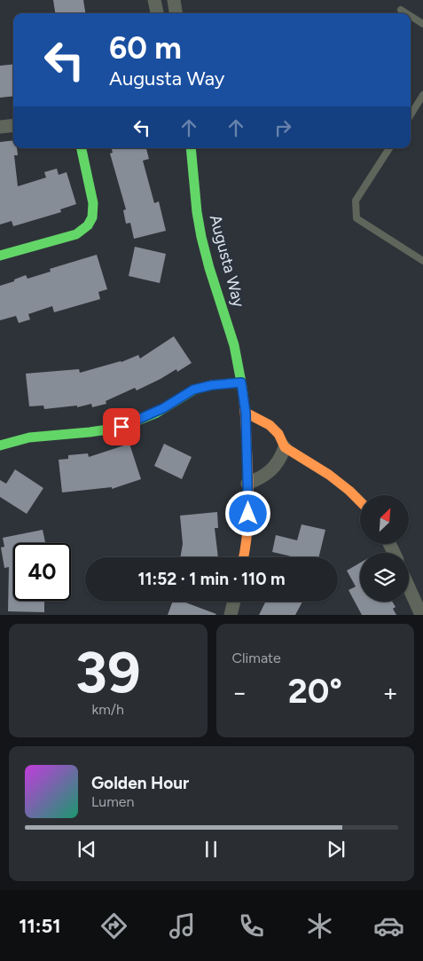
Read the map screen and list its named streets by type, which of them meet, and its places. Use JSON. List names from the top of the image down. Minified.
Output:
{"streets":{"street":["Augusta Way"]},"north":"top right","page":{"turn":["60 m","Augusta Way"],"limit":"40","trip":"11:52 · 1 min · 110 m","tile":[["39","km/h"],"Climate"],"heat":["−","20°","+"],"song":["Golden Hour","Lumen"],"tabs":"11:51"}}
